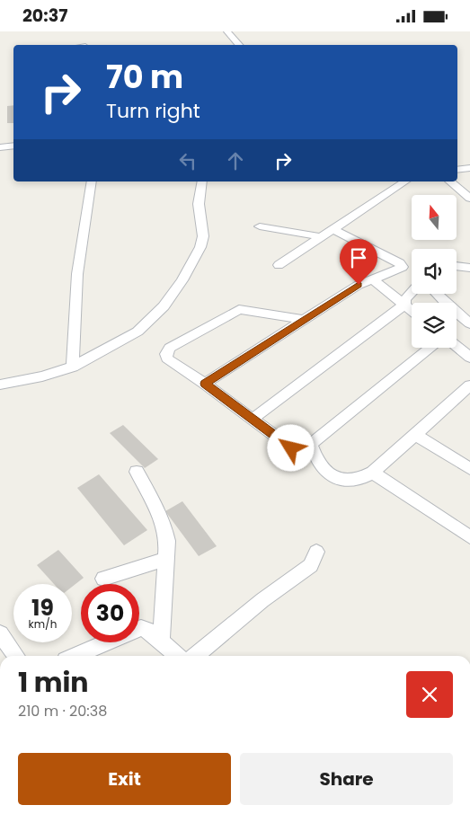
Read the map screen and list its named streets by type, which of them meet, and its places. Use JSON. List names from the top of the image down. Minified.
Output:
{"north":"top","page":{"status":"20:37","turn":["70 m","Turn right"],"speed":"19 km/h","limit":"30","heading":["1 min","210 m · 20:38"],"buttons":["Exit","Share"]}}
